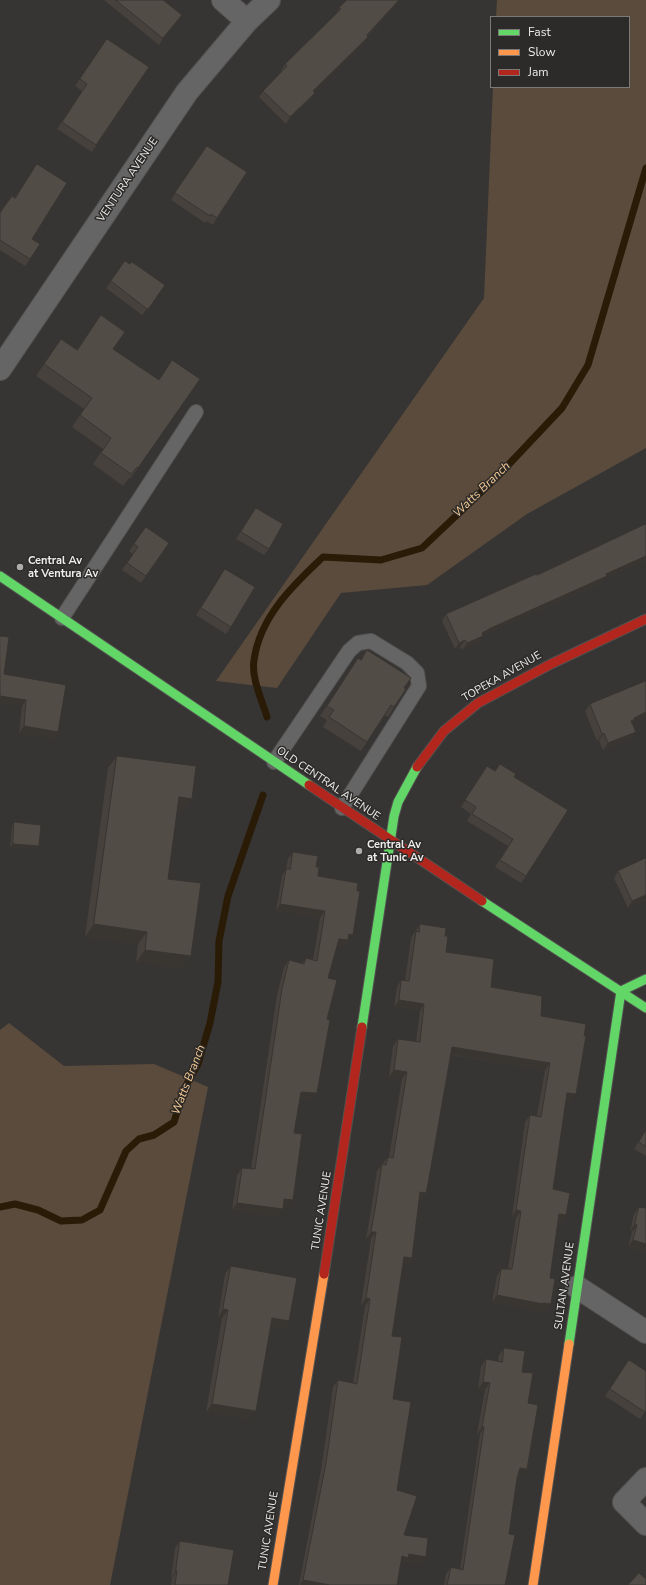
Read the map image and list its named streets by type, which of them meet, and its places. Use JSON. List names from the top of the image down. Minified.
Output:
{"streets":{"street":["VENTURA AVENUE","TOPEKA AVENUE","OLD CENTRAL AVENUE","TUNIC AVENUE","SULTAN AVENUE"]},"crossings":[["TOPEKA AVENUE","OLD CENTRAL AVENUE"],["TOPEKA AVENUE","TUNIC AVENUE"],["OLD CENTRAL AVENUE","TUNIC AVENUE"],["OLD CENTRAL AVENUE","SULTAN AVENUE"]],"water":["Watts Branch"],"places":["Central Av at Ventura Av","Central Av at Tunic Av"],"legend":["Fast","Slow","Jam"]}
